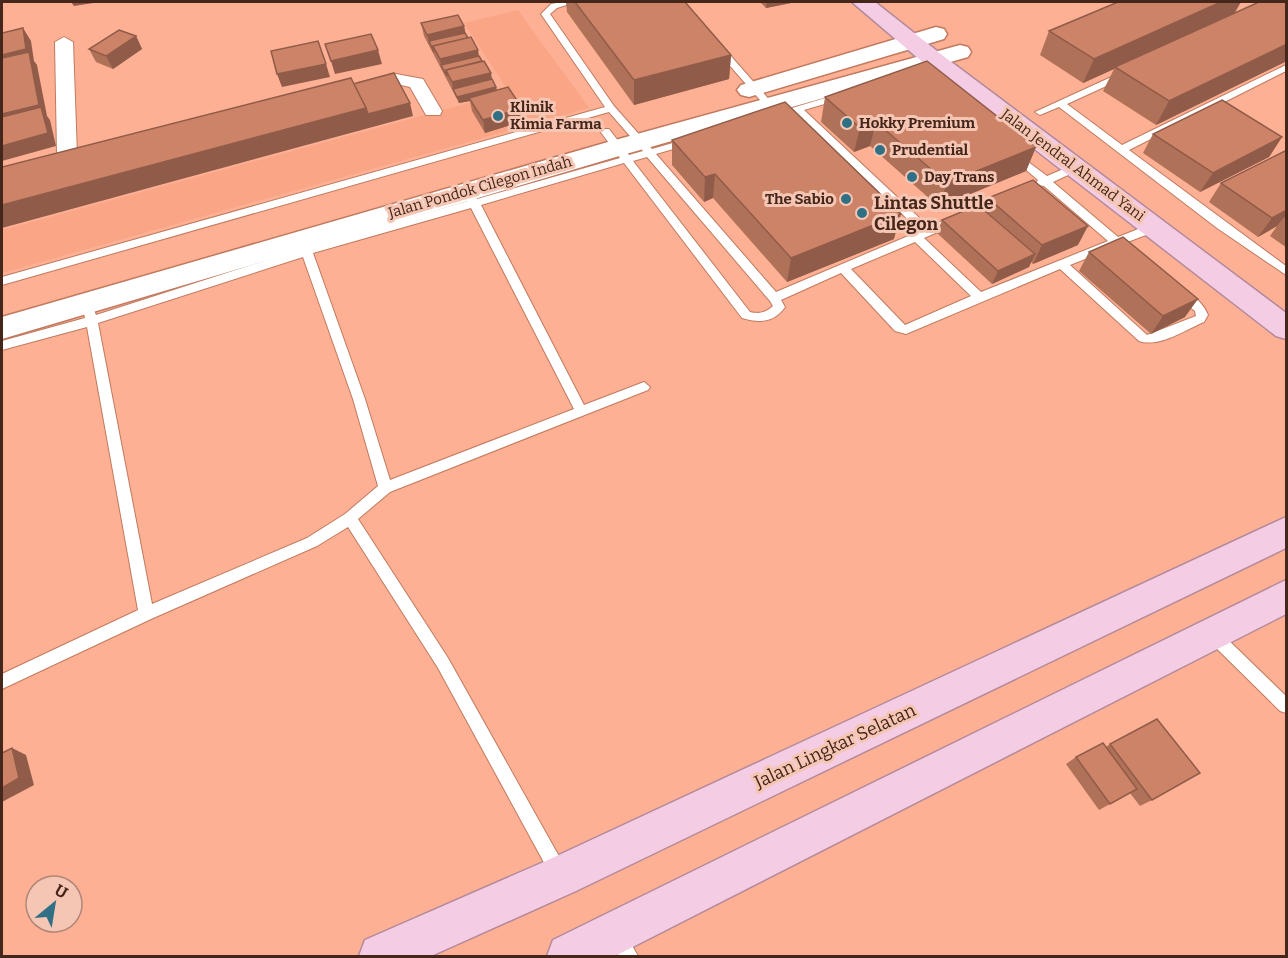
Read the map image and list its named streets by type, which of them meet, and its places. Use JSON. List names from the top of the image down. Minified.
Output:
{"streets":{"highway":["Jalan Jendral Ahmad Yani","Jalan Lingkar Selatan"],"street":["Jalan Pondok Cilegon Indah"]},"crossings":[["Jalan Jendral Ahmad Yani","Jalan Pondok Cilegon Indah"]],"places":["Klinik Kimia Farma","Hokky Premium","Prudential","Day Trans","The Sabio","Lintas Shuttle Cilegon"],"north":"top right"}
